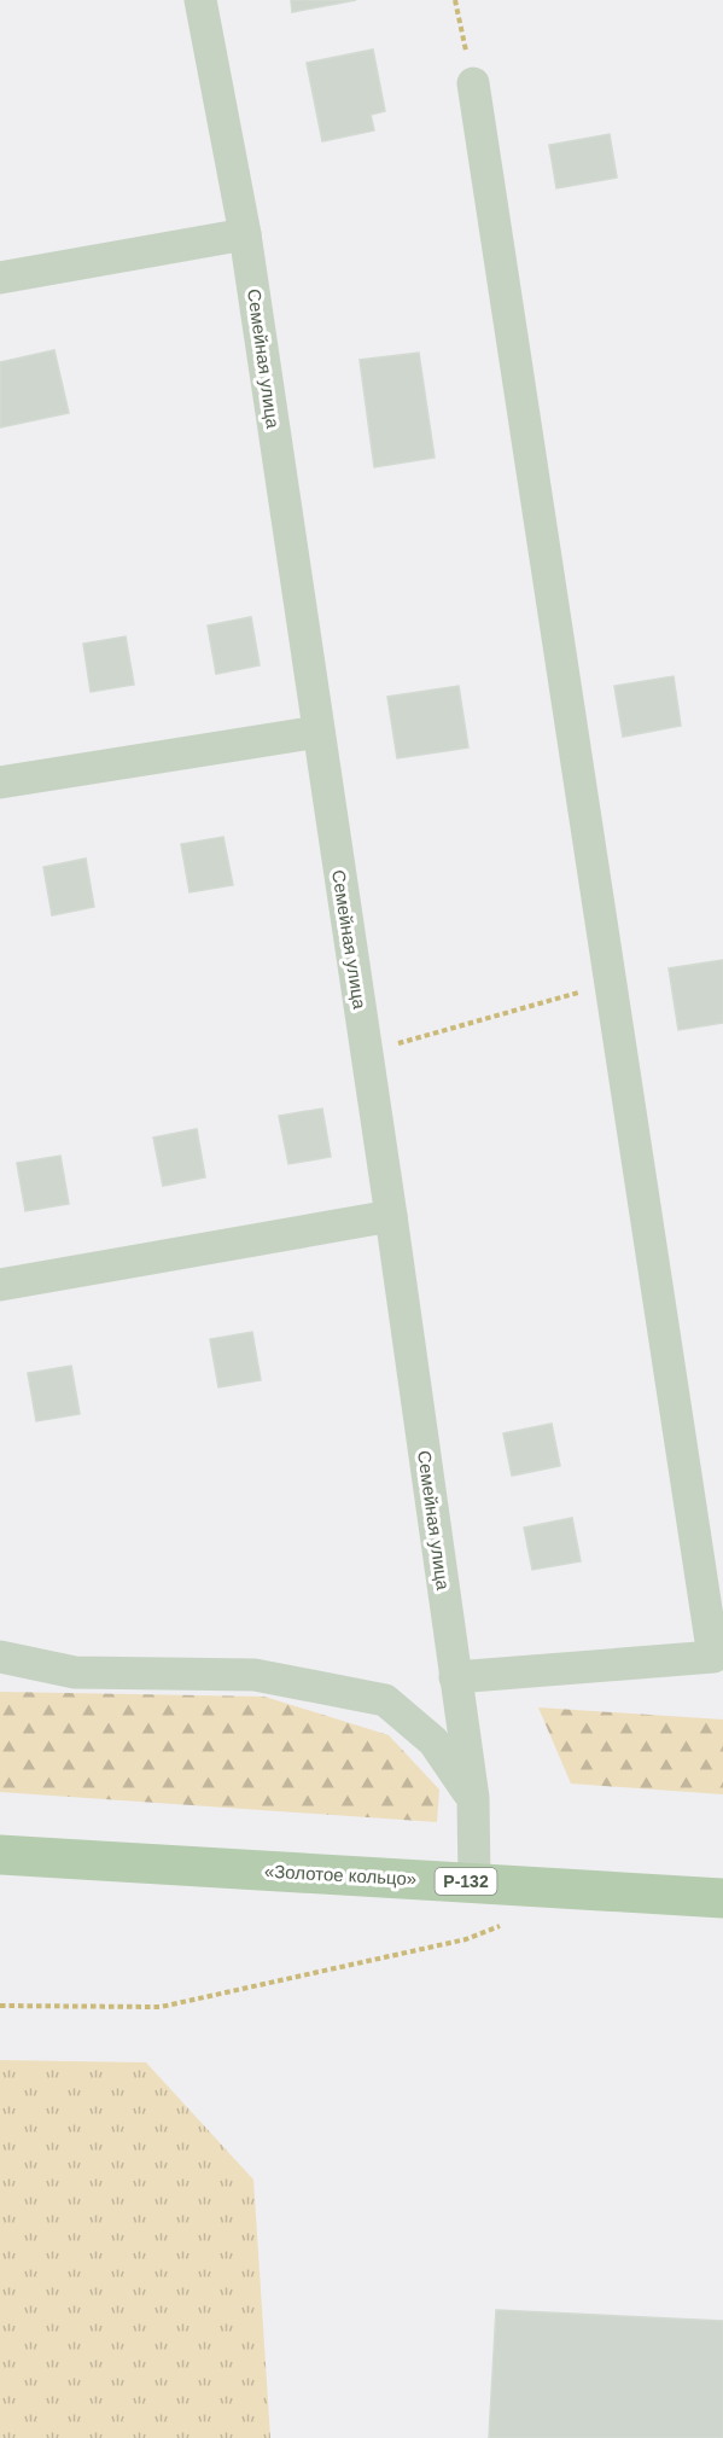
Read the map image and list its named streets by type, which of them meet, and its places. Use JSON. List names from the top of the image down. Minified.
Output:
{"streets":{"main road":["«Золотое кольцо»","Р-132"],"street":["Семейная улица"]},"crossings":[["Семейная улица","«Золотое кольцо»"]]}
